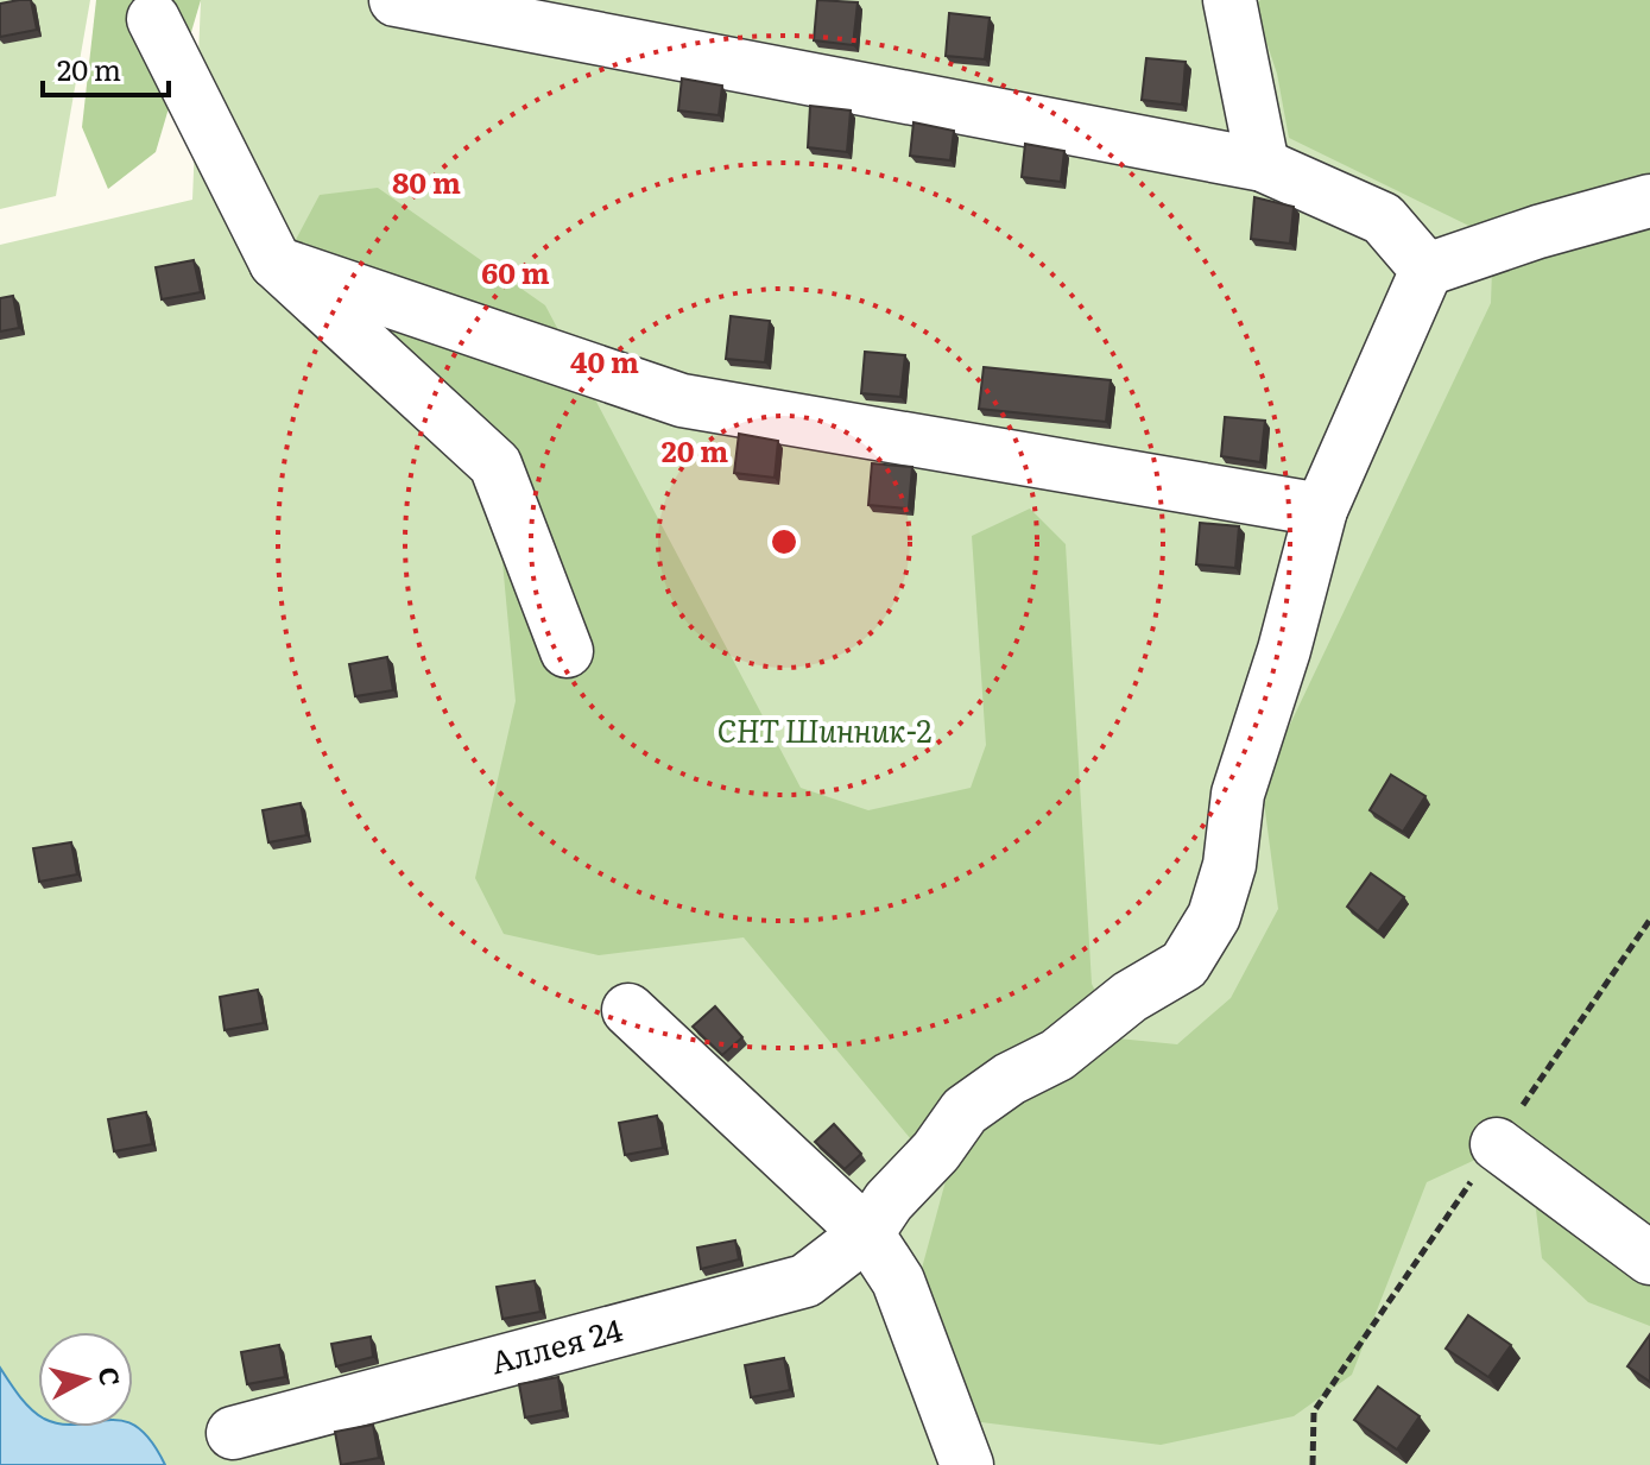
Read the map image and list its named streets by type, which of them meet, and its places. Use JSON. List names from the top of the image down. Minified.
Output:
{"streets":{"lane":["Аллея 24"]},"parks":["СНТ Шинник-2"],"scale_bar":"20 m","north":"right","rings":["80 m","60 m","40 m","20 m"]}
